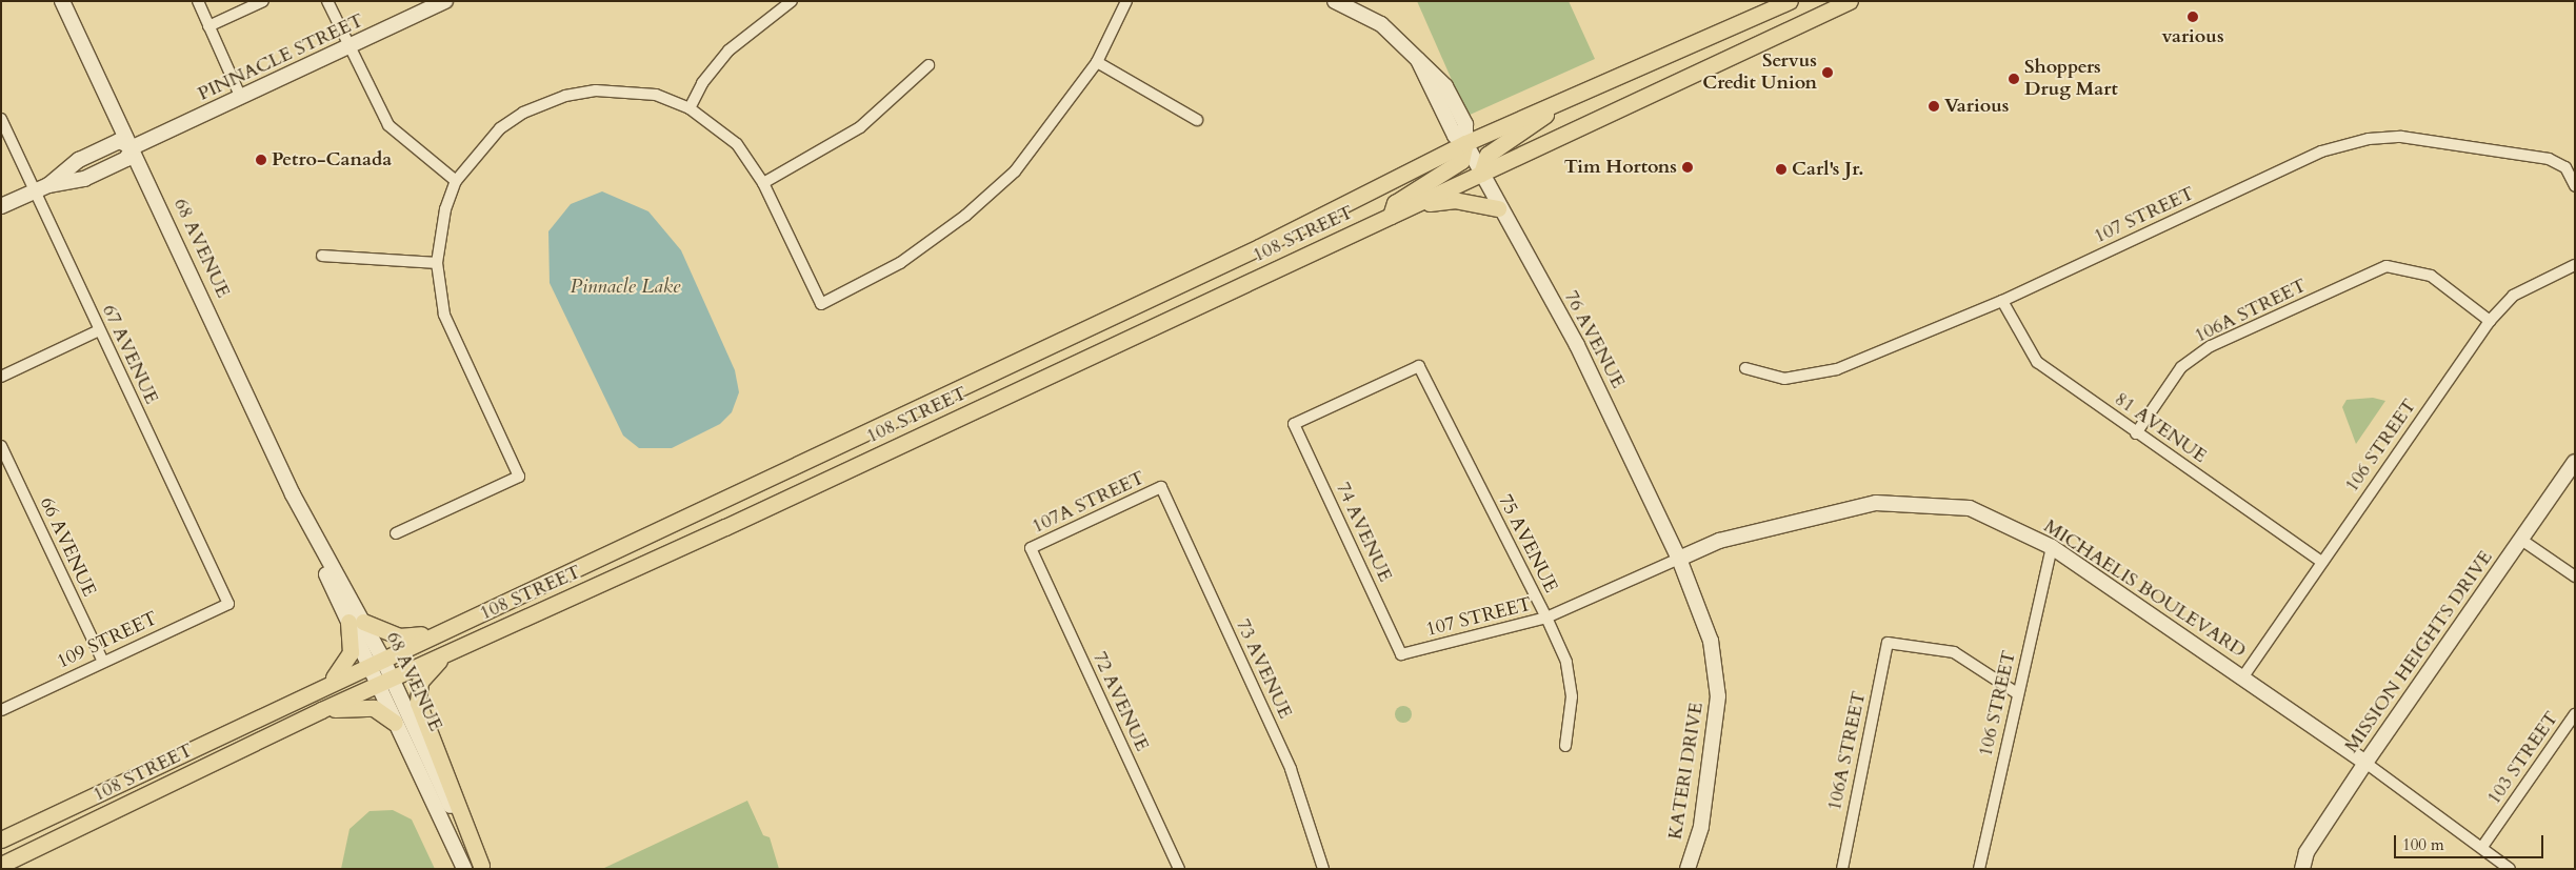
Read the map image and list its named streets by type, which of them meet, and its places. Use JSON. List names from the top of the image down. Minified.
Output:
{"streets":{"main road":["108 STREET"],"street":["PINNACLE STREET","107 STREET","68 AVENUE","106A STREET","76 AVENUE","67 AVENUE","81 AVENUE","106 STREET","107A STREET","74 AVENUE","75 AVENUE","66 AVENUE","MICHAELIS BOULEVARD","109 STREET","MISSION HEIGHTS DRIVE","73 AVENUE","72 AVENUE","103 STREET","KATERI DRIVE"]},"crossings":[["PINNACLE STREET","68 AVENUE"],["107 STREET","76 AVENUE"],["107 STREET","81 AVENUE"],["107 STREET","74 AVENUE"],["107 STREET","75 AVENUE"],["107 STREET","MICHAELIS BOULEVARD"],["107 STREET","KATERI DRIVE"],["108 STREET","68 AVENUE"],["108 STREET","76 AVENUE"],["106A STREET","81 AVENUE"],["106A STREET","106 STREET"],["76 AVENUE","MICHAELIS BOULEVARD"],["76 AVENUE","KATERI DRIVE"],["67 AVENUE","109 STREET"],["81 AVENUE","106 STREET"],["106 STREET","MICHAELIS BOULEVARD"],["107A STREET","73 AVENUE"],["107A STREET","72 AVENUE"],["74 AVENUE","75 AVENUE"],["66 AVENUE","109 STREET"],["MICHAELIS BOULEVARD","MISSION HEIGHTS DRIVE"],["MICHAELIS BOULEVARD","103 STREET"],["MICHAELIS BOULEVARD","KATERI DRIVE"]],"water":["Pinnacle Lake"],"places":["various","Servus Credit Union","Shoppers Drug Mart","Various","Petro-Canada","Tim Hortons","Carl's Jr."],"scale_bar":"100 m"}
